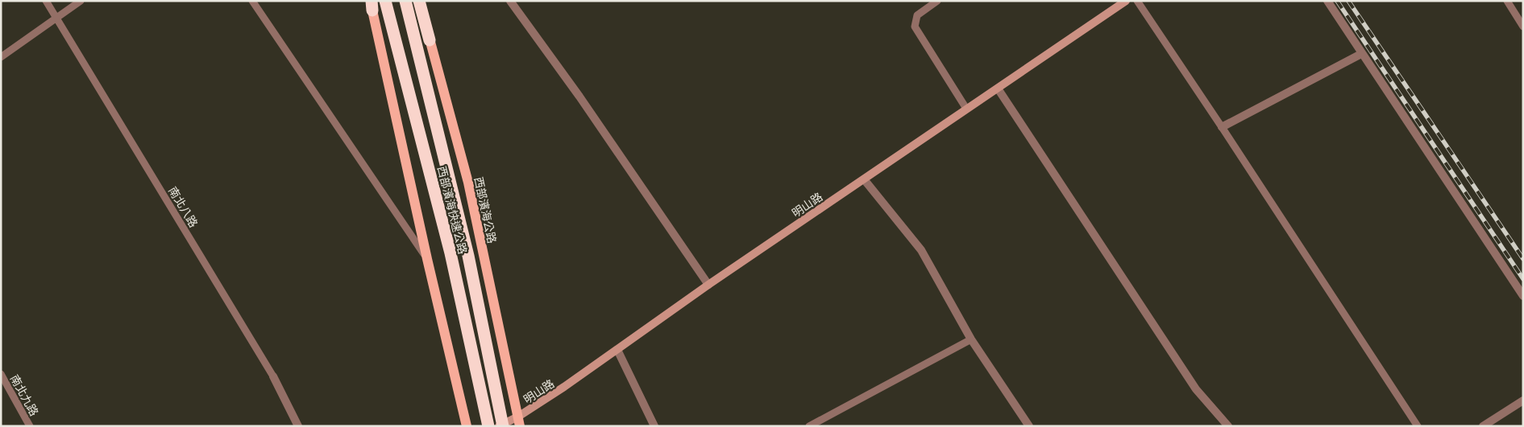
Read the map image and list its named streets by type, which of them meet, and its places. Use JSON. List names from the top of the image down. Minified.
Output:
{"streets":{"highway":["西部濱海快速公路"],"main road":["西部濱海公路"],"street":["明山路","南北八路"],"lane":["南北九路"]},"crossings":[["明山路","西部濱海快速公路"],["明山路","西部濱海公路"]]}
